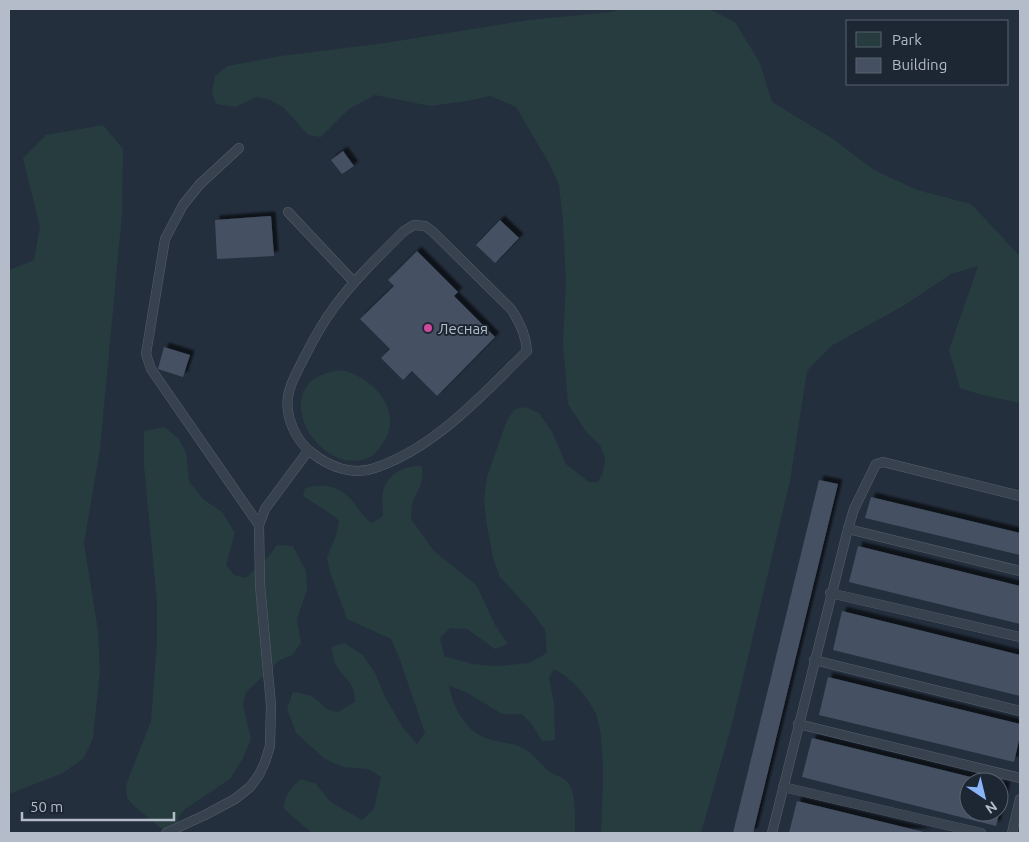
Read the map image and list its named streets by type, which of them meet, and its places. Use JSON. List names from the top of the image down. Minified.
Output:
{"places":["Лесная"],"legend":["Park","Building"],"scale_bar":"50 m","north":"bottom right"}
